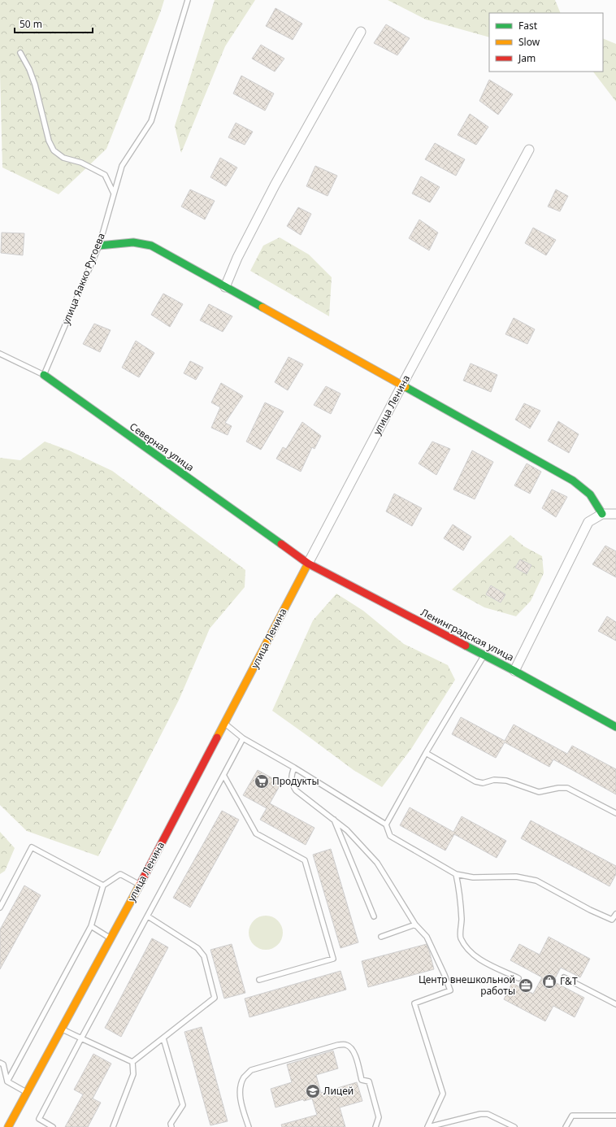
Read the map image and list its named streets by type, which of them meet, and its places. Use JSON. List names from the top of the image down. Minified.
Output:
{"streets":{"street":["улица Ленина","Северная улица","Ленинградская улица"],"lane":["улица Яакко Ругоева"]},"crossings":[["улица Яакко Ругоева","Северная улица"],["улица Ленина","Северная улица"],["улица Ленина","Ленинградская улица"],["Северная улица","Ленинградская улица"]],"places":{"supermarket":["Продукты"],"shop":["Г&Т"],"office":["Центр внешкольной работы"],"school or university":["Лицей"]},"legend":["Fast","Slow","Jam"],"scale_bar":"50 m"}
